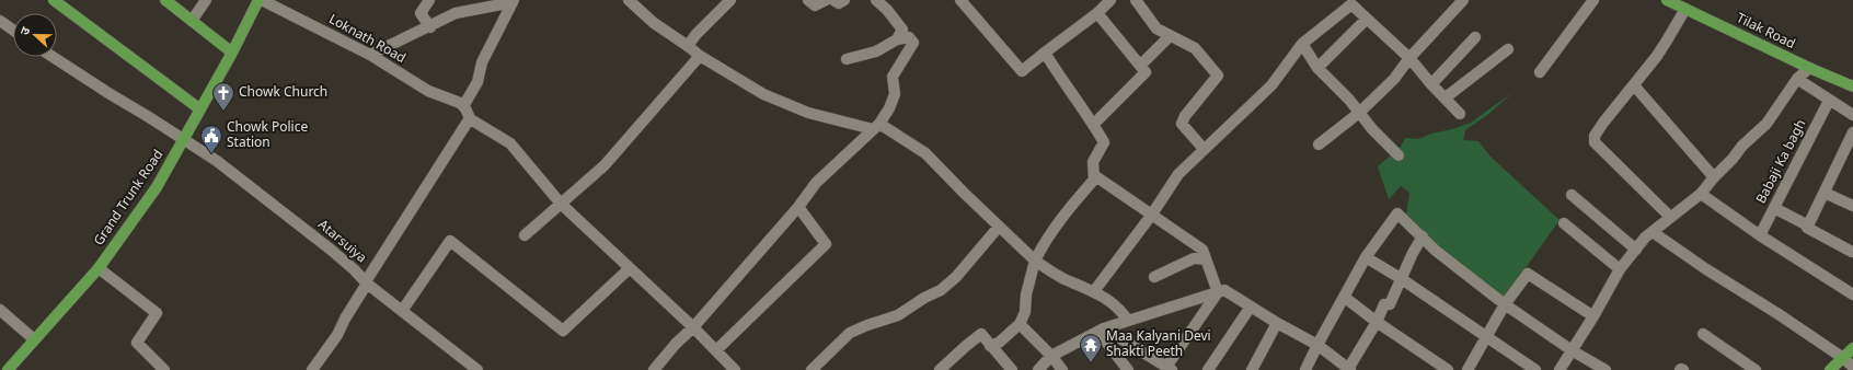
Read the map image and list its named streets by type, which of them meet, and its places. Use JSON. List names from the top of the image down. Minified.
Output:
{"streets":{"main road":["Tilak Road","Grand Trunk Road"],"street":["Loknath Road","Babaji Ka bagh","Atarsuiya"]},"crossings":[["Loknath Road","Grand Trunk Road"],["Grand Trunk Road","Atarsuiya"]],"places":{"church":["Chowk Church"],"public building":["Chowk Police Station"],"temple":["Maa Kalyani Devi Shakti Peeth"]},"north":"left"}
